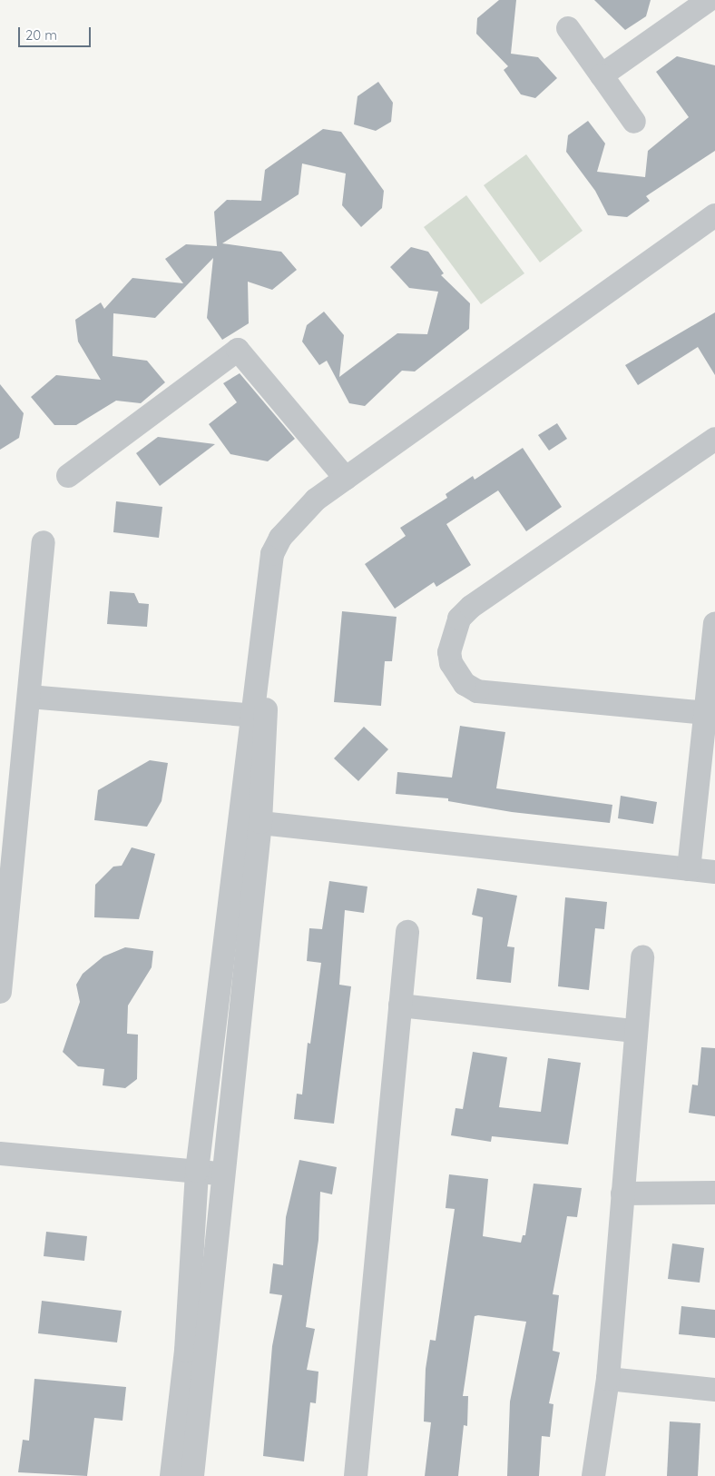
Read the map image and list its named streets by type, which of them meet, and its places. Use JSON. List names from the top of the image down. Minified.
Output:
{"scale_bar":"20 m"}
